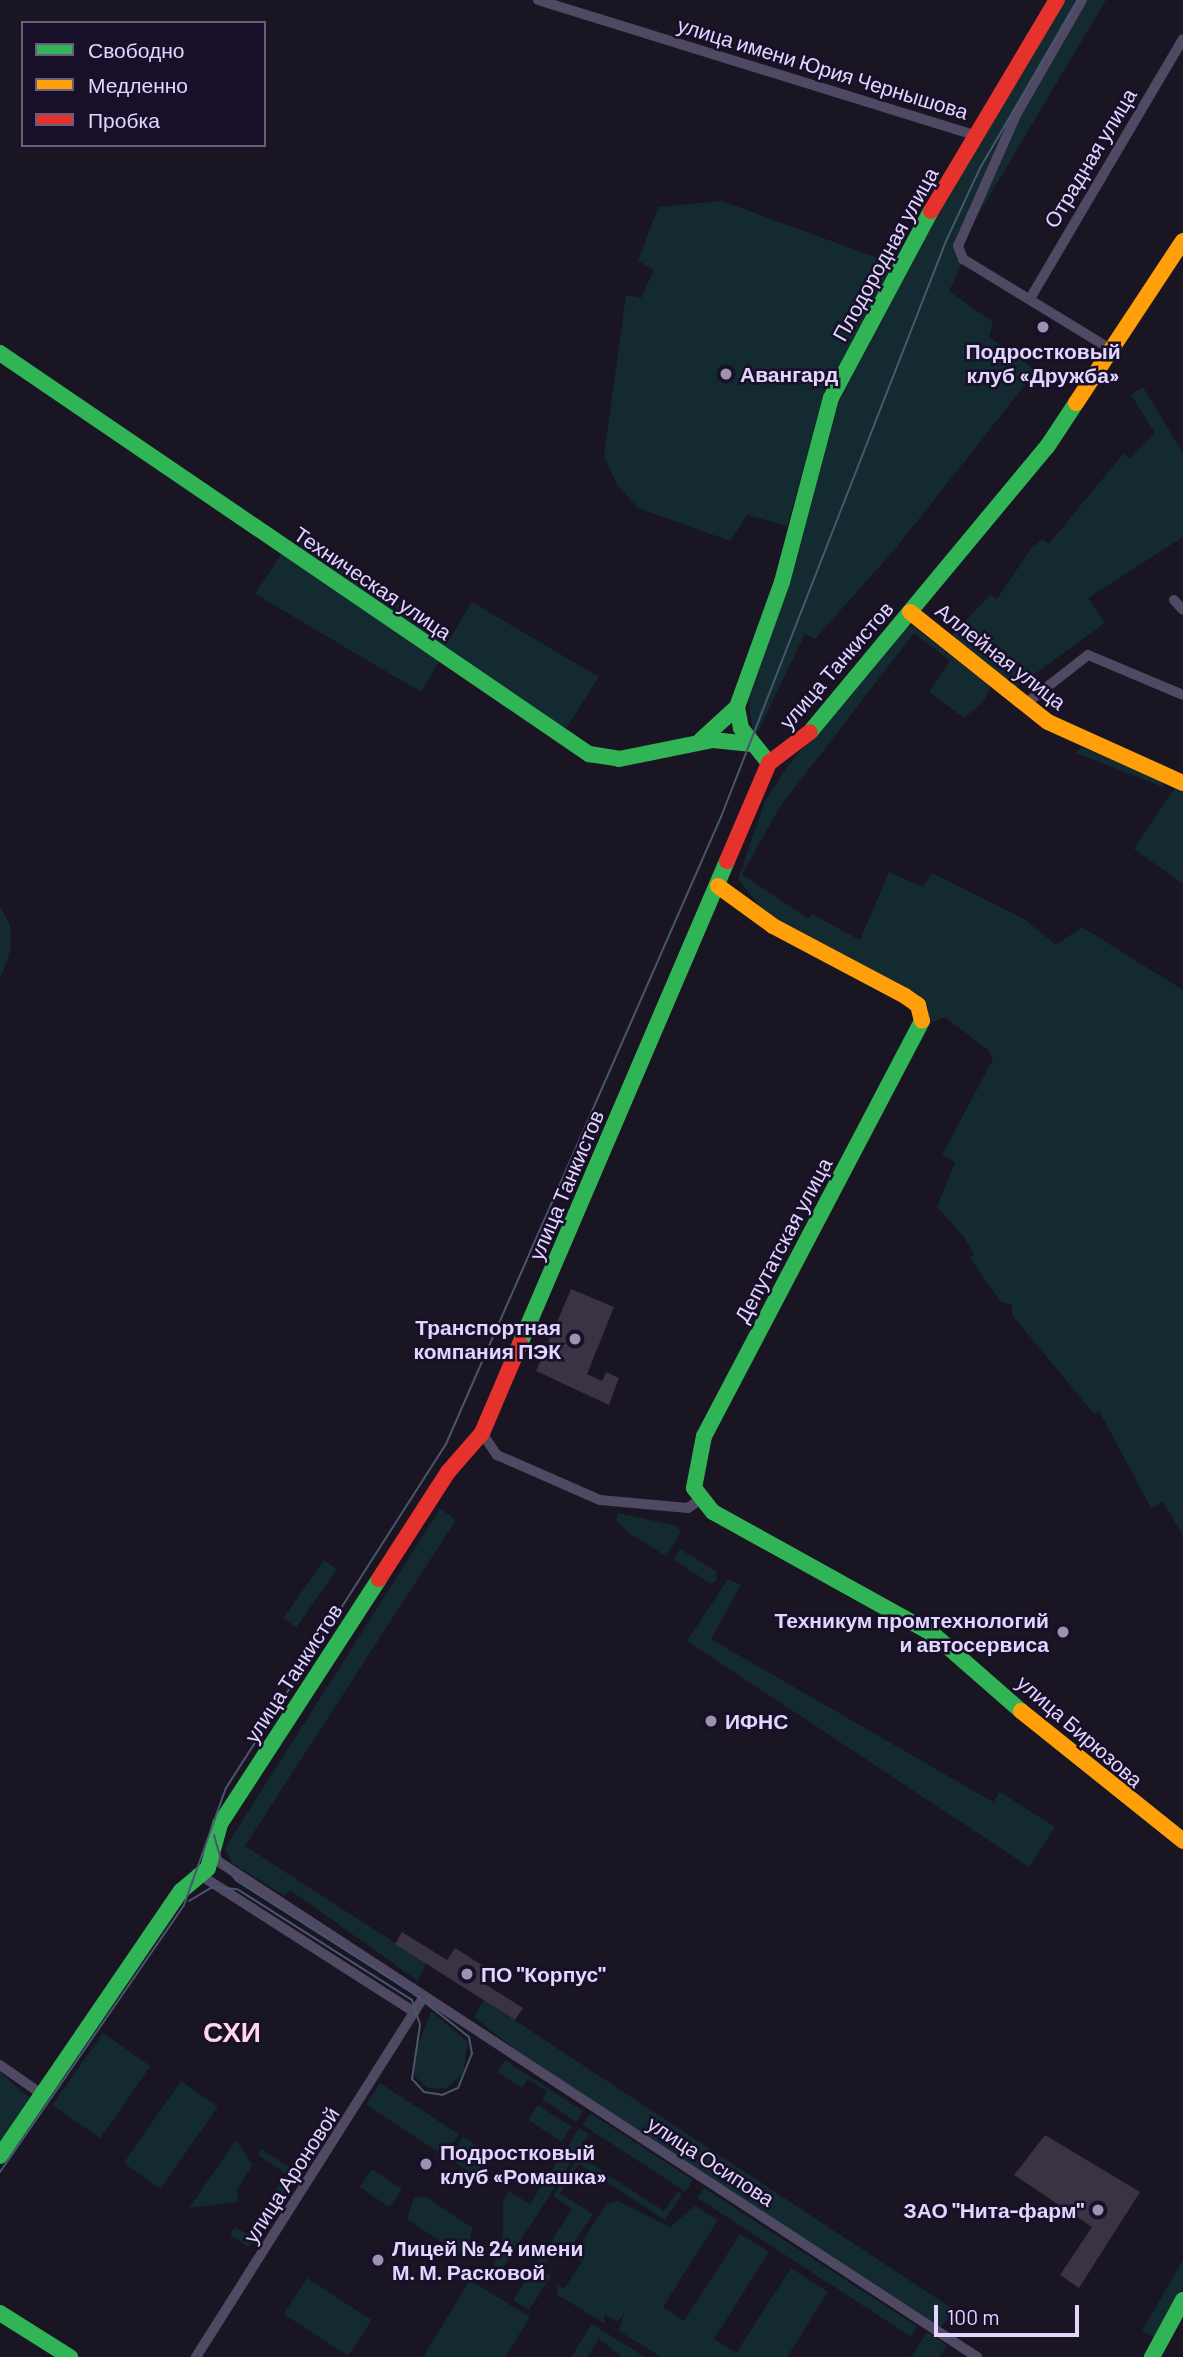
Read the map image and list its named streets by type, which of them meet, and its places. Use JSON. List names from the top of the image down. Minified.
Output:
{"streets":{"main road":["Плодородная улица","Техническая улица","Аллейная улица","улица Танкистов","Депутатская улица","улица Бирюзова"],"street":["улица имени Юрия Чернышова","Отрадная улица","улица Осипова","улица Ароновой"]},"crossings":[["улица имени Юрия Чернышова","Плодородная улица"],["Аллейная улица","улица Танкистов"],["улица Танкистов","Депутатская улица"],["улица Танкистов","улица Осипова"],["Депутатская улица","улица Бирюзова"]],"districts":["СХИ"],"places":["Подростковый клуб «Дружба»","Авангард","Транспортная компания ПЭК","Техникум промтехнологий и автосервиса","ИФНС","ПО \"Корпус\"","Подростковый клуб «Ромашка»","ЗАО \"Нита-фарм\"","Лицей № 24 имени М. М. Расковой"],"legend":["Свободно","Медленно","Пробка"],"scale_bar":"100 m"}
